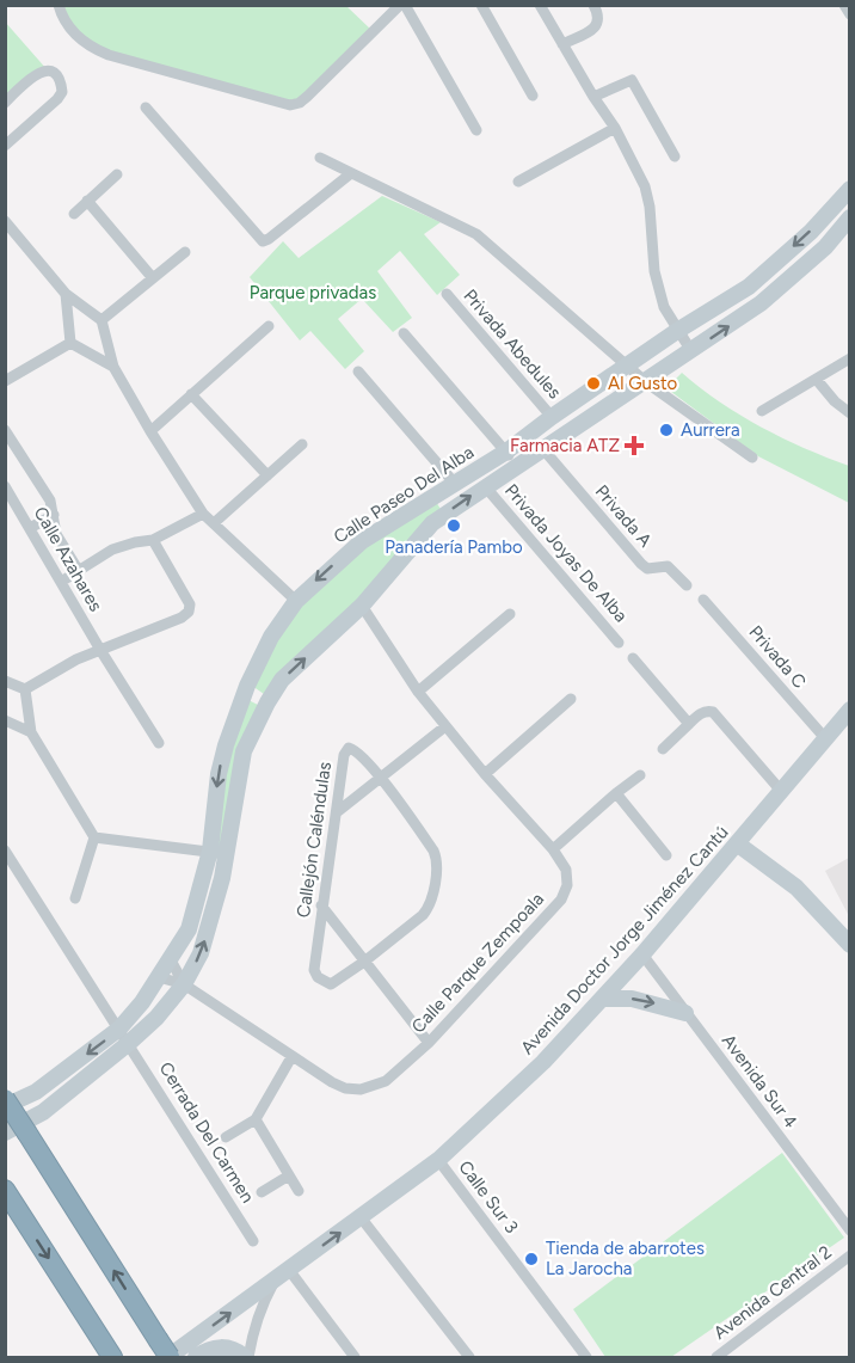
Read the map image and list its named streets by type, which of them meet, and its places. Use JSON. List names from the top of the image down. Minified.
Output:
{"streets":{"street":["Privada Abedules","Calle Paseo Del Alba","Privada A","Privada Joyas De Alba","Calle Azahares","Privada C","Callejón Caléndulas","Avenida Doctor Jorge Jiménez Cantú","Calle Parque Zempoala","Avenida Sur 4","Cerrada Del Carmen","Calle Sur 3","Avenida Central 2"]},"crossings":[["Privada Abedules","Calle Paseo Del Alba"],["Calle Paseo Del Alba","Privada A"],["Calle Paseo Del Alba","Privada Joyas De Alba"],["Calle Paseo Del Alba","Calle Parque Zempoala"],["Calle Paseo Del Alba","Cerrada Del Carmen"],["Privada C","Avenida Doctor Jorge Jiménez Cantú"],["Avenida Doctor Jorge Jiménez Cantú","Avenida Sur 4"],["Avenida Doctor Jorge Jiménez Cantú","Calle Sur 3"]],"parks":["Parque privadas"],"places":{"other":["Al Gusto","Aurrera","Panadería Pambo","Tienda de abarrotes La Jarocha"],"health":["Farmacia ATZ"]}}
